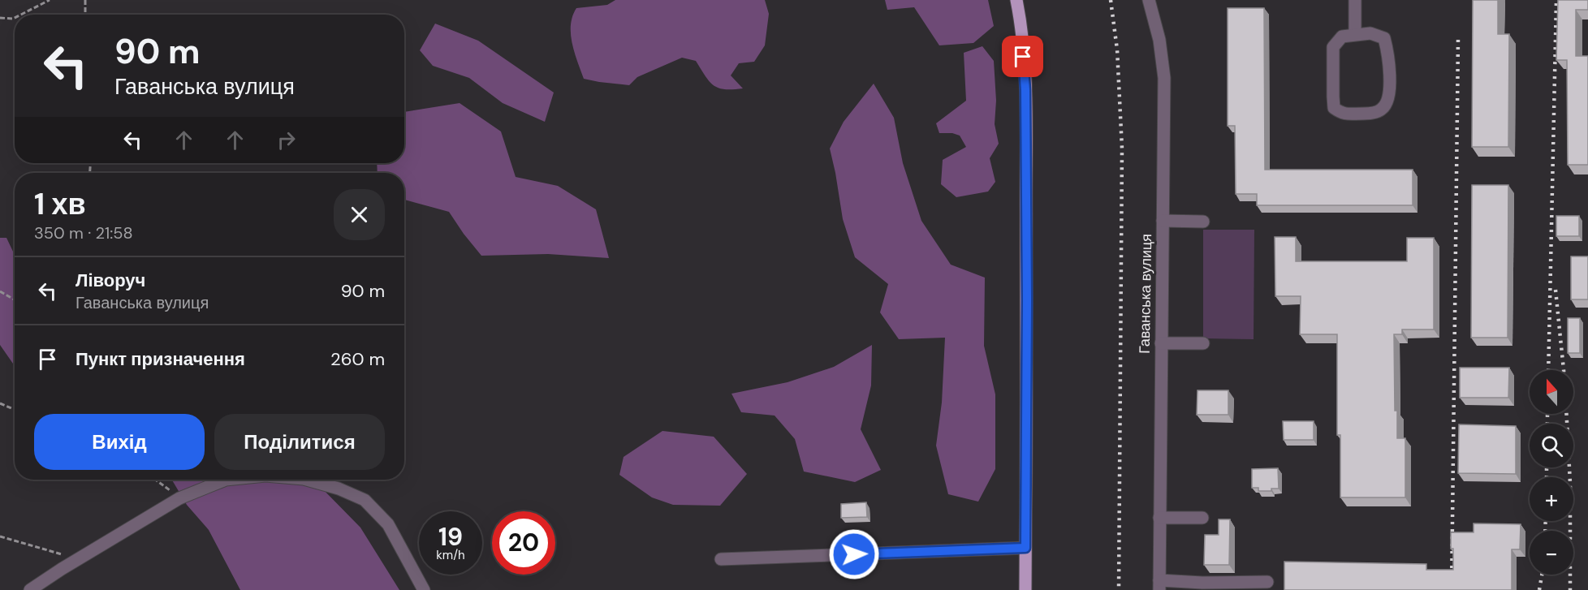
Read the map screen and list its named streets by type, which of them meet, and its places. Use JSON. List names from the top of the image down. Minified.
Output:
{"streets":{"street":["Гаванська вулиця"]},"north":"top","page":{"turn":["90 m","Гаванська вулиця"],"heading":["1 хв","350 m · 21:58"],"list":[{"name":"Ліворуч","note":"Гаванська вулиця","value":"90 m"},{"name":"Пункт призначення","value":"260 m"}],"map_buttons":["+","−"],"buttons":["Вихід","Поділитися"],"speed":"19 km/h","limit":"20"}}
